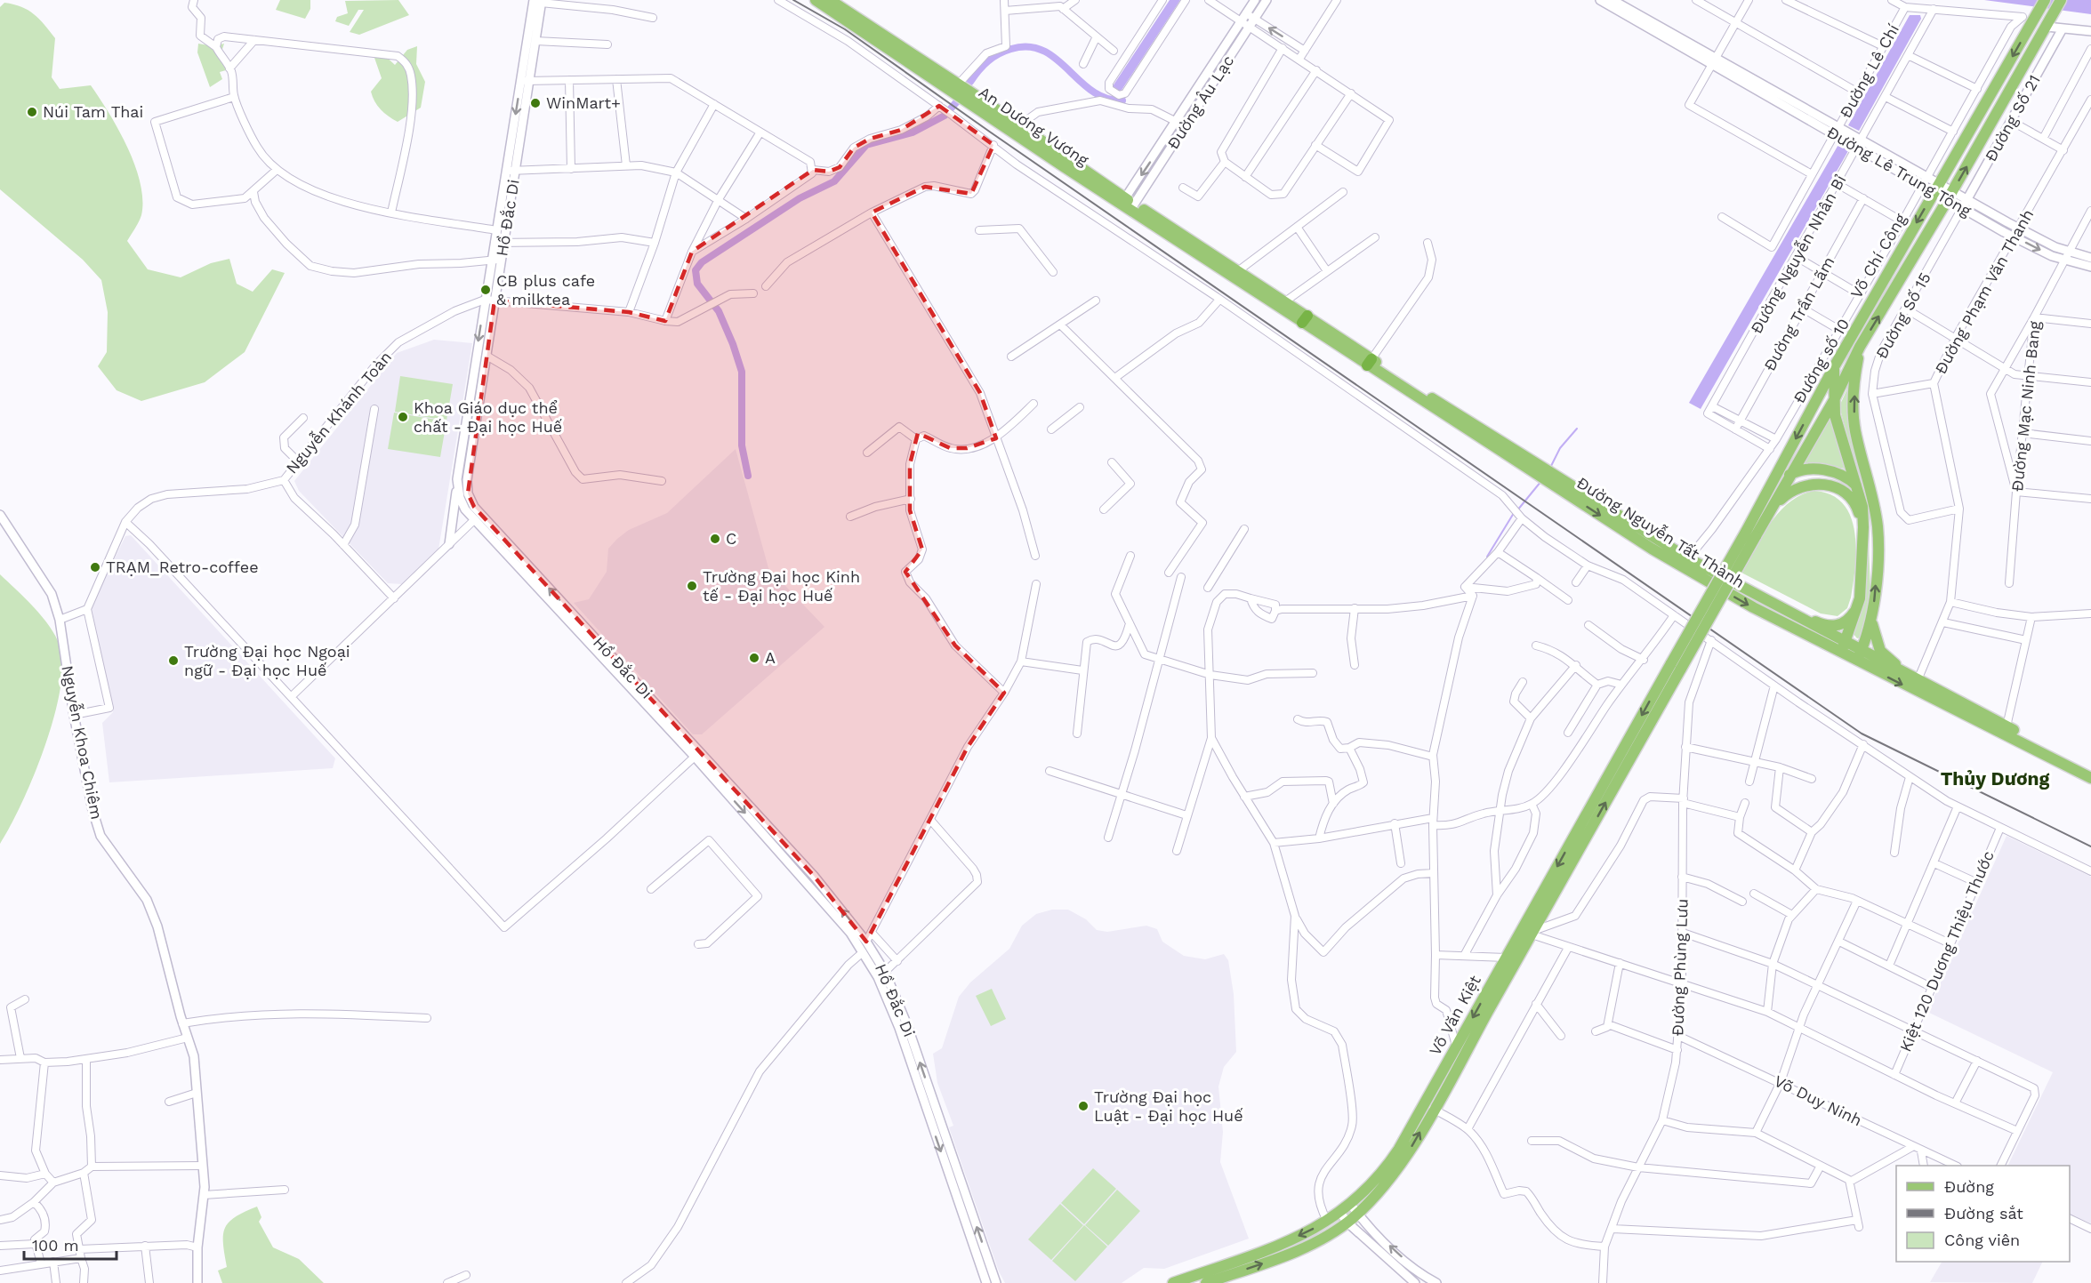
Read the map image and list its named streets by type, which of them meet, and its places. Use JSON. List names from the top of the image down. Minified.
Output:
{"streets":{"main road":["An Dương Vương","Võ Chí Công","Đường Nguyễn Tất Thành","Võ Văn Kiệt"],"street":["Đường Lê Chí","Đường Âu Lạc","Đường Số 21","Đường Lê Trung Tông","Hồ Đắc Di","Đường Nguyễn Nhân Bỉ","Đường Phạm Văn Thanh","Đường Trần Lãm","Đường Số 15","Đường số 10","Đường Mạc Ninh Bang","Nguyễn Khánh Toàn","Nguyễn Khoa Chiêm","Kiệt 120 Dương Thiệu Thước","Đường Phùng Lưu","Võ Duy Ninh"]},"crossings":[["Đường Lê Chí","Đường Lê Trung Tông"],["Đường Âu Lạc","An Dương Vương"],["Đường Số 21","Đường Lê Trung Tông"],["Đường Số 21","Đường Số 15"],["An Dương Vương","Đường Nguyễn Tất Thành"],["Đường Lê Trung Tông","Đường Nguyễn Nhân Bỉ"],["Đường Lê Trung Tông","Võ Chí Công"],["Đường Lê Trung Tông","Đường Phạm Văn Thanh"],["Đường Lê Trung Tông","Đường Số 15"],["Đường Lê Trung Tông","Đường số 10"],["Đường Lê Trung Tông","Đường Mạc Ninh Bang"],["Hồ Đắc Di","Nguyễn Khánh Toàn"],["Đường Nguyễn Nhân Bỉ","Đường Trần Lãm"],["Đường Nguyễn Nhân Bỉ","Đường số 10"],["Võ Chí Công","Võ Văn Kiệt"],["Đường Phạm Văn Thanh","Đường Số 15"],["Đường Phạm Văn Thanh","Đường Nguyễn Tất Thành"],["Đường số 10","Đường Nguyễn Tất Thành"],["Đường Phùng Lưu","Võ Duy Ninh"]],"districts":["Thủy Dương"],"places":["WinMart+","Núi Tam Thai","CB plus cafe & milktea","Khoa Giáo dục thể chất - Đại học Huế","C","TRẠM_Retro-coffee","Trường Đại học Kinh tế - Đại học Huế","A","Trường Đại học Ngoại ngữ - Đại học Huế","Trường Đại học Luật - Đại học Huế"],"legend":["Đường","Đường sắt","Công viên"],"scale_bar":"100 m"}
